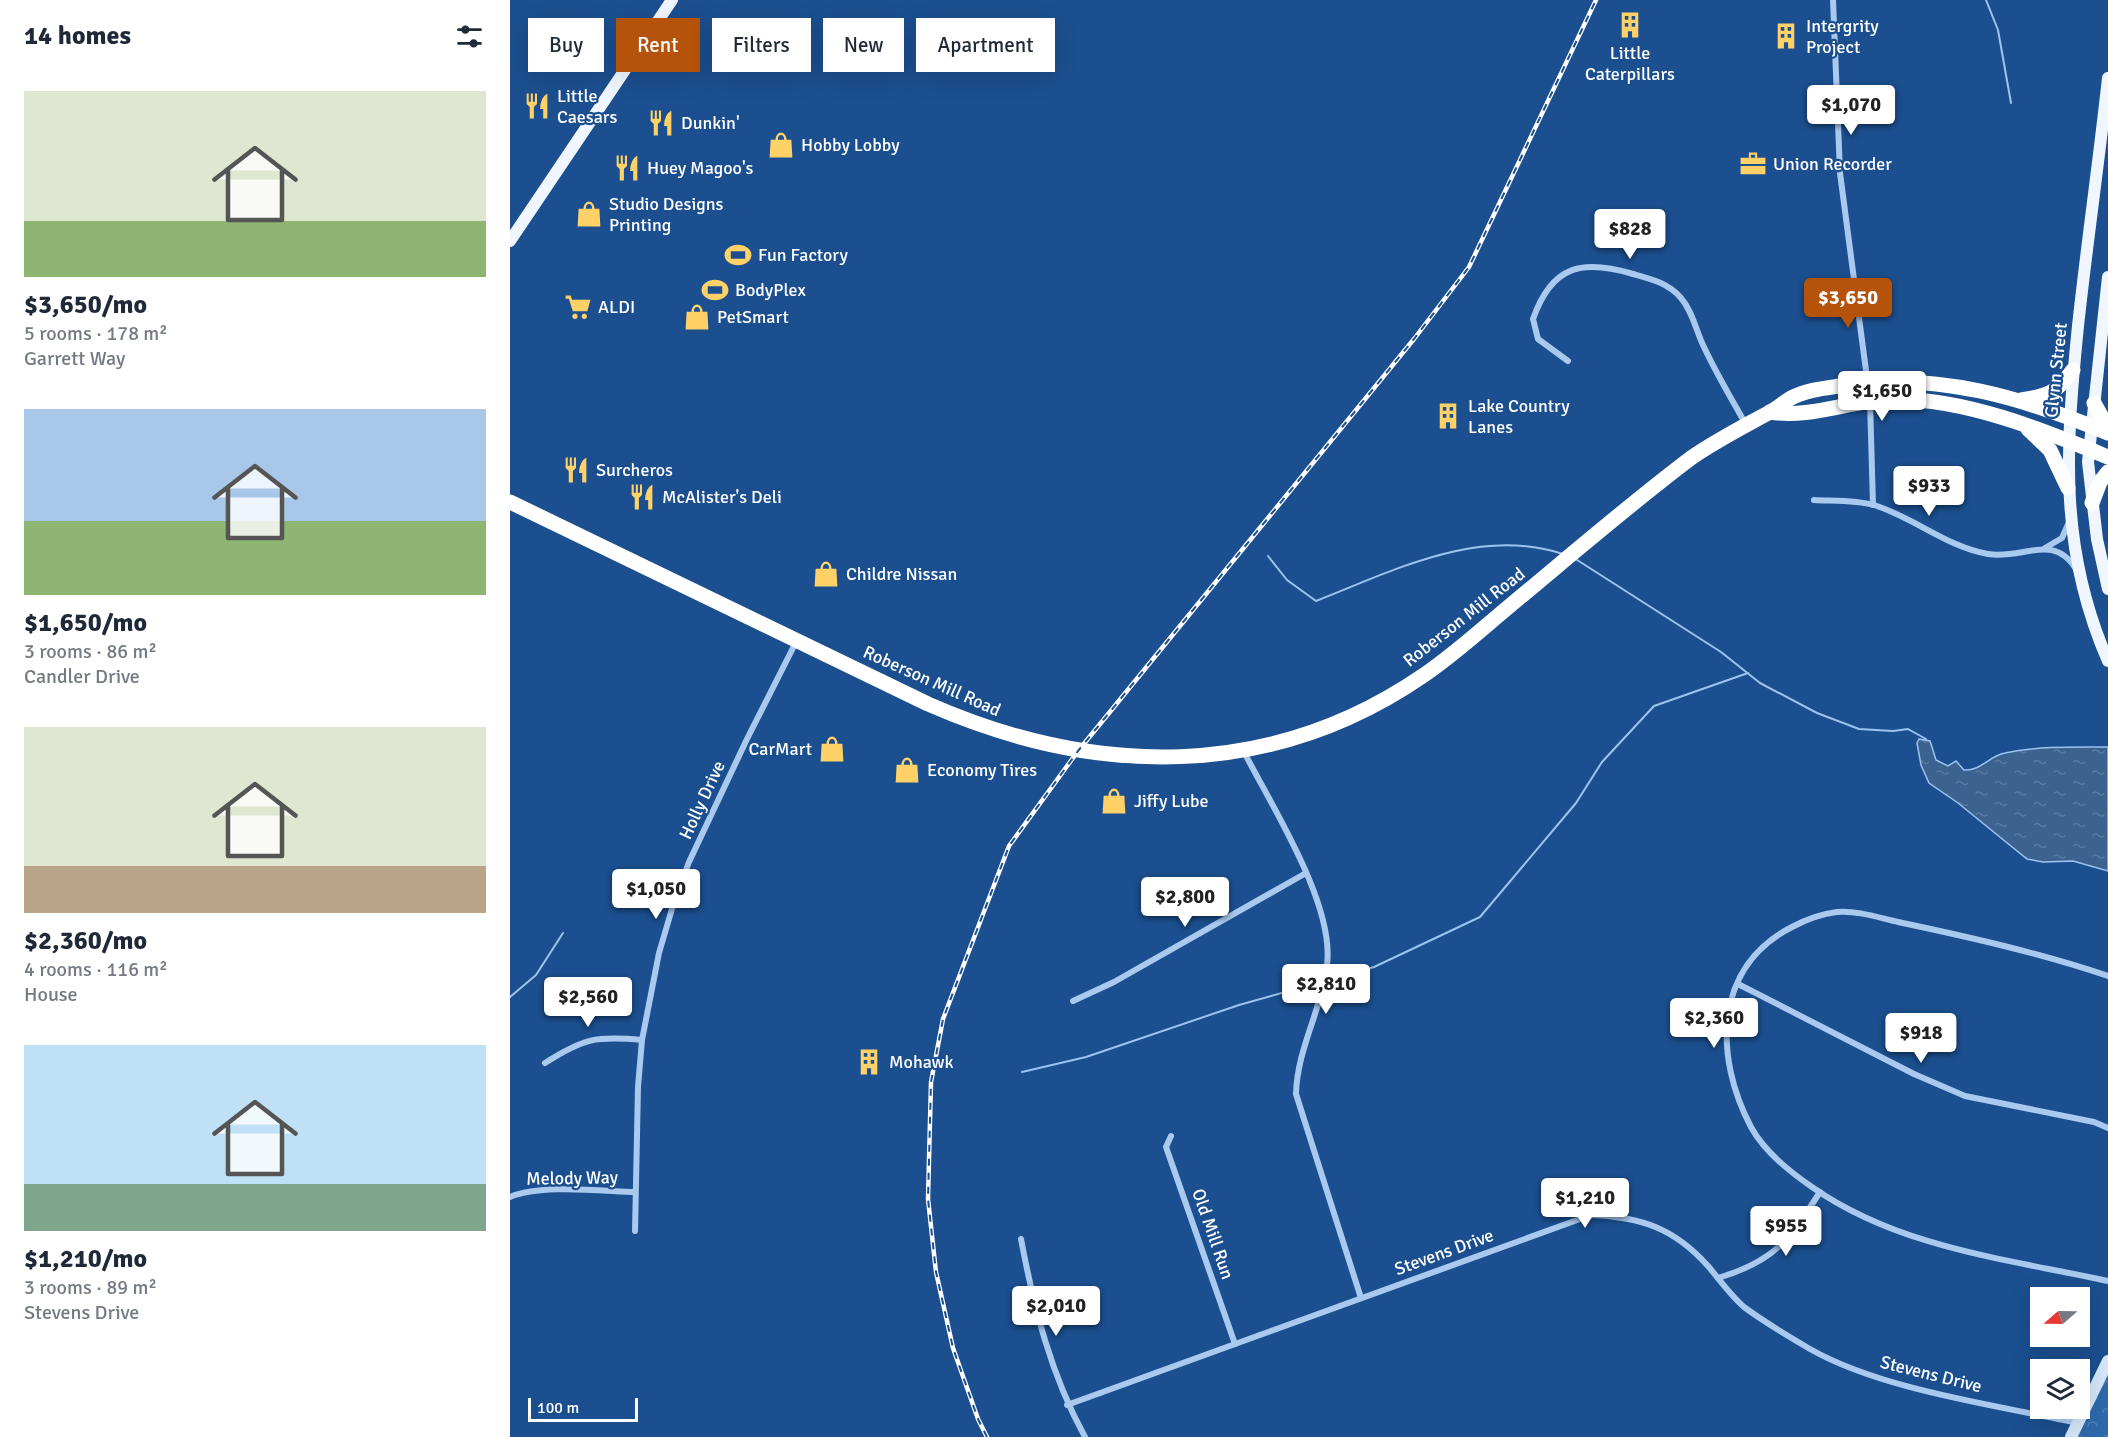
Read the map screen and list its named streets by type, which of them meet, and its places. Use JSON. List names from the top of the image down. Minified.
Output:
{"streets":{"highway":["Roberson Mill Road"],"main road":["Glynn Street"],"street":["Holly Drive","Melody Way","Old Mill Run","Stevens Drive"]},"crossings":[["Glynn Street","Roberson Mill Road"],["Roberson Mill Road","Holly Drive"],["Holly Drive","Melody Way"],["Old Mill Run","Stevens Drive"]],"places":{"building":["Little Caterpillars","Intergrity Project","Lake Country Lanes","Mohawk"],"restaurant":["Little Caesars","Dunkin'","Huey Magoo's","Surcheros","McAlister's Deli"],"shop":["Hobby Lobby","Studio Designs Printing","PetSmart","Childre Nissan","CarMart","Economy Tires","Jiffy Lube"],"office":["Union Recorder"],"sports":["Fun Factory","BodyPlex"],"supermarket":["ALDI"]},"scale_bar":"100 m","north":"left","page":{"heading":"14 homes","chip":["Buy","Rent","Filters","New","Apartment"],"list":[{"name":"$3,650/mo","note":"5 rooms · 178 m² · Garrett Way"},{"name":"$1,650/mo","note":"3 rooms · 86 m² · Candler Drive"},{"name":"$2,360/mo","note":"4 rooms · 116 m² · House"},{"name":"$1,210/mo","note":"3 rooms · 89 m² · Stevens Drive"}],"price":["$1,070","$828","$3,650","$1,650","$933","$1,050","$2,800","$2,810","$2,560","$2,360","$918","$1,210","$955","$2,010"],"scale":"100 m"}}
